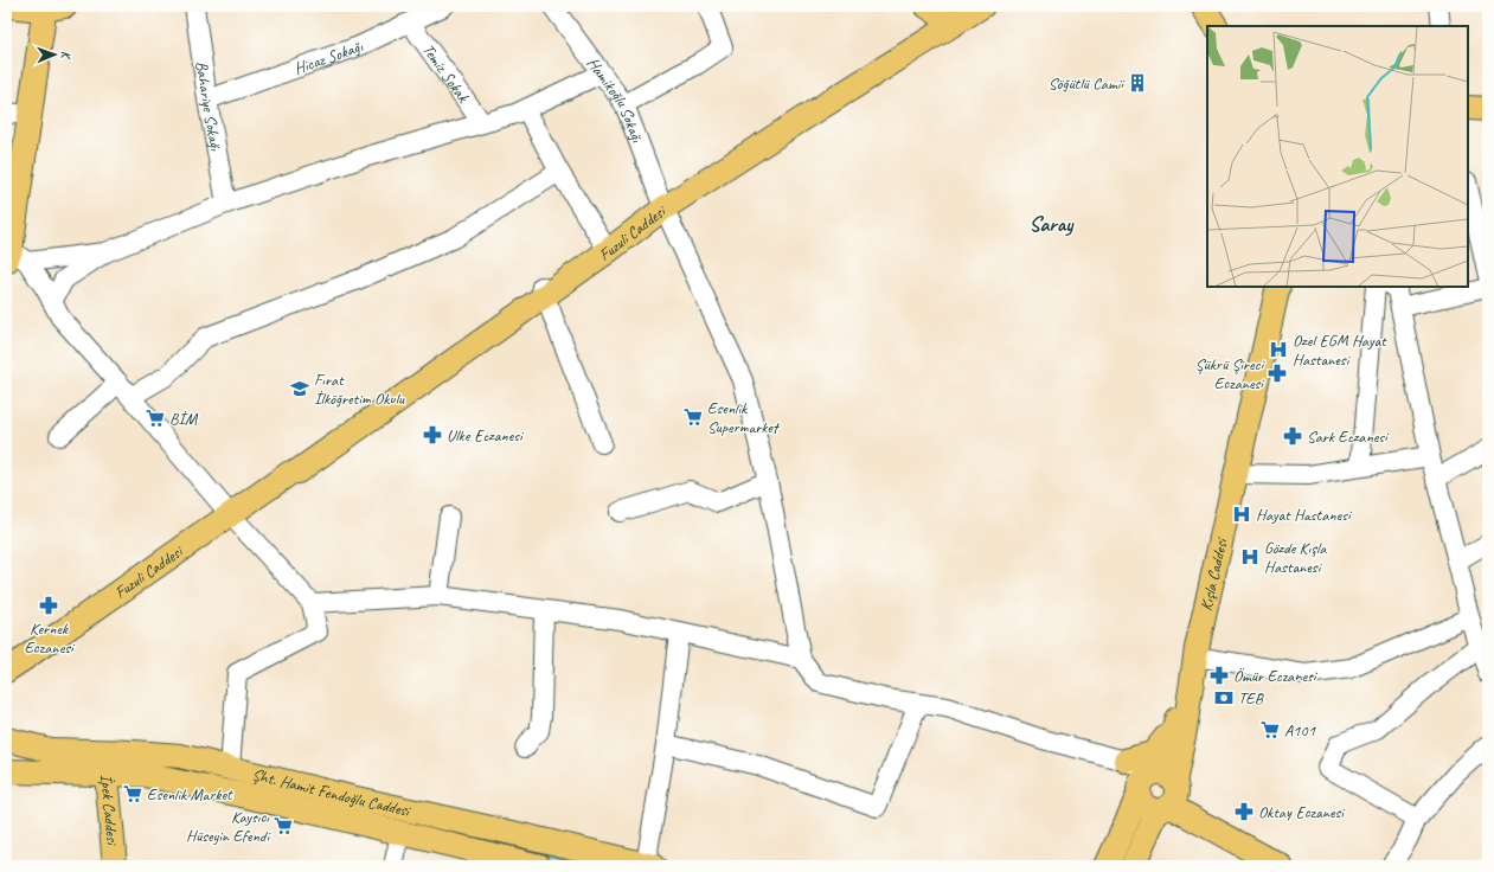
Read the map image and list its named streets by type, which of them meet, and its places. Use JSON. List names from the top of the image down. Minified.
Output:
{"streets":{"main road":["Fuzuli Caddesi","Kışla Caddesi","Şht. Hamit Fendoğlu Caddesi","İpek Caddesi"],"street":["Hicaz Sokağı","Temiz Sokak","Hamikoğlu Sokağı","Bahariye Sokağı"]},"crossings":[["Hicaz Sokağı","Temiz Sokak"],["Hicaz Sokağı","Bahariye Sokağı"],["Hamikoğlu Sokağı","Fuzuli Caddesi"],["Şht. Hamit Fendoğlu Caddesi","İpek Caddesi"]],"districts":["Saray"],"places":{"building":["Söğütlü Camii"],"hospital":["Ozel EGM Hayat Hastanesi","Hayat Hastanesi","Gözde Kışla Hastanesi"],"pharmacy":["Şükrü Şireci Eczanesi","Ulke Eczanesi","Sark Eczanesi","Kernek Eczanesi","Ömür Eczanesi","Oktay Eczanesi"],"school or university":["Fırat İlköğretim Okulu"],"supermarket":["Esenlik Supermarket","BİM","A101","Esenlik Market","Kaysıcı Hüseyin Efendi"],"bank":["TEB"]},"north":"right"}
